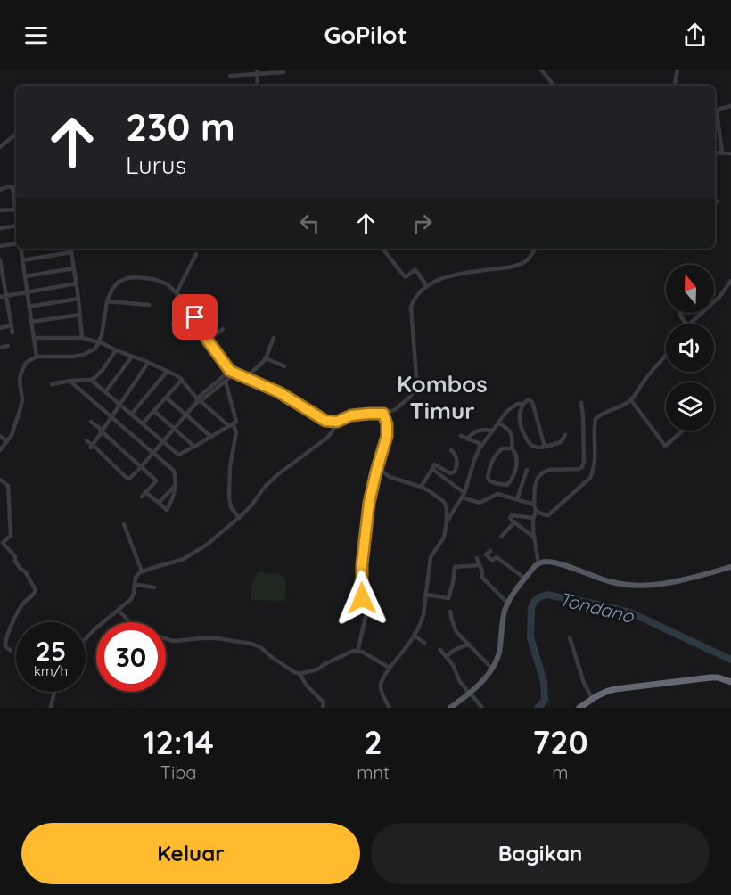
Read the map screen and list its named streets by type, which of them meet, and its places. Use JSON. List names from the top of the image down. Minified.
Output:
{"districts":["Kombos Timur"],"water":["Tondano"],"north":"top","page":{"header":"GoPilot","turn":["230 m","Lurus"],"speed":"25 km/h","limit":"30","eta":["12:14","Tiba","2","mnt","720","m"],"buttons":["Keluar","Bagikan"]}}
